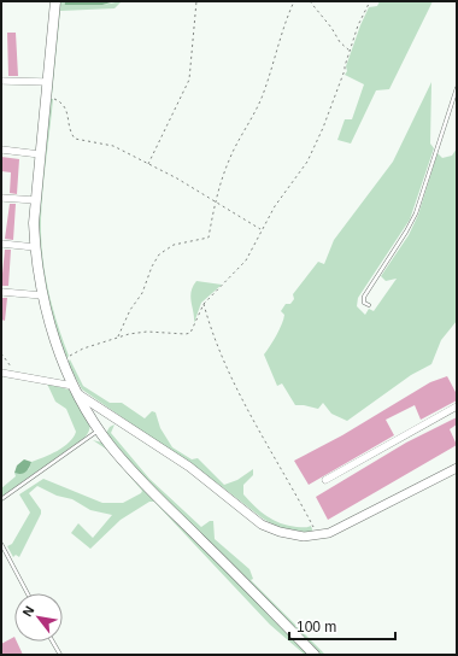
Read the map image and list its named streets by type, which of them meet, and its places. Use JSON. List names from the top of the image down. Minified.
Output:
{"scale_bar":"100 m","north":"top left"}
